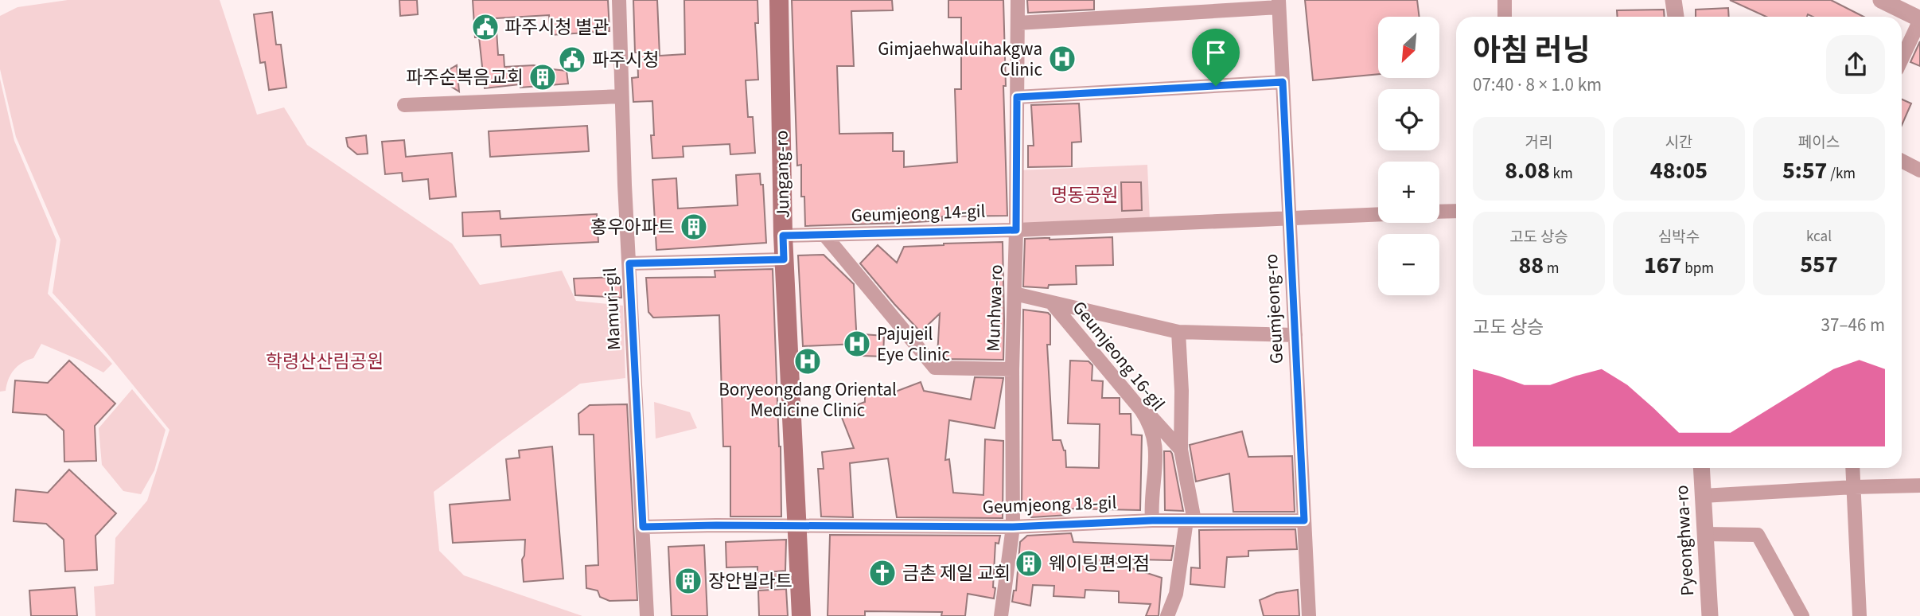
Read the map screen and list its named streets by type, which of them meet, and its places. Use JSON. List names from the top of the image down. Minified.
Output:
{"streets":{"main road":["Jungang-ro"],"street":["Geumjeong 14-gil","Munhwa-ro","Mamuri-gil","Geumjeong-ro","Geumjeong 16-gil","Geumjeong 18-gil","Pyeonghwa-ro"]},"crossings":[["Jungang-ro","Geumjeong 14-gil"],["Jungang-ro","Geumjeong 18-gil"],["Geumjeong 14-gil","Munhwa-ro"],["Geumjeong 14-gil","Geumjeong-ro"],["Munhwa-ro","Geumjeong 16-gil"],["Munhwa-ro","Geumjeong 18-gil"],["Mamuri-gil","Geumjeong 18-gil"],["Geumjeong-ro","Geumjeong 16-gil"],["Geumjeong-ro","Geumjeong 18-gil"],["Geumjeong 16-gil","Geumjeong 18-gil"]],"parks":["명동공원","학령산산림공원"],"places":{"public building":["파주시청 별관","파주시청"],"hospital":["Gimjaehwaluihakgwa Clinic","Pajujeil Eye Clinic","Boryeongdang Oriental Medicine Clinic"],"building":["파주순복음교회","홍우아파트","웨이팅편의점","장안빌라트"],"church":["금촌 제일 교회"]},"north":"bottom left","page":{"map_buttons":["+","−"],"heading":["아침 러닝","07:40 · 8 × 1.0 km"],"stats":[["거리","8.08 km"],["시간","48:05"],["페이스","5:57 /km"],["고도 상승","88 m"],["심박수","167 bpm"],["kcal","557"]],"chart":["고도 상승","37–46 m"]}}
